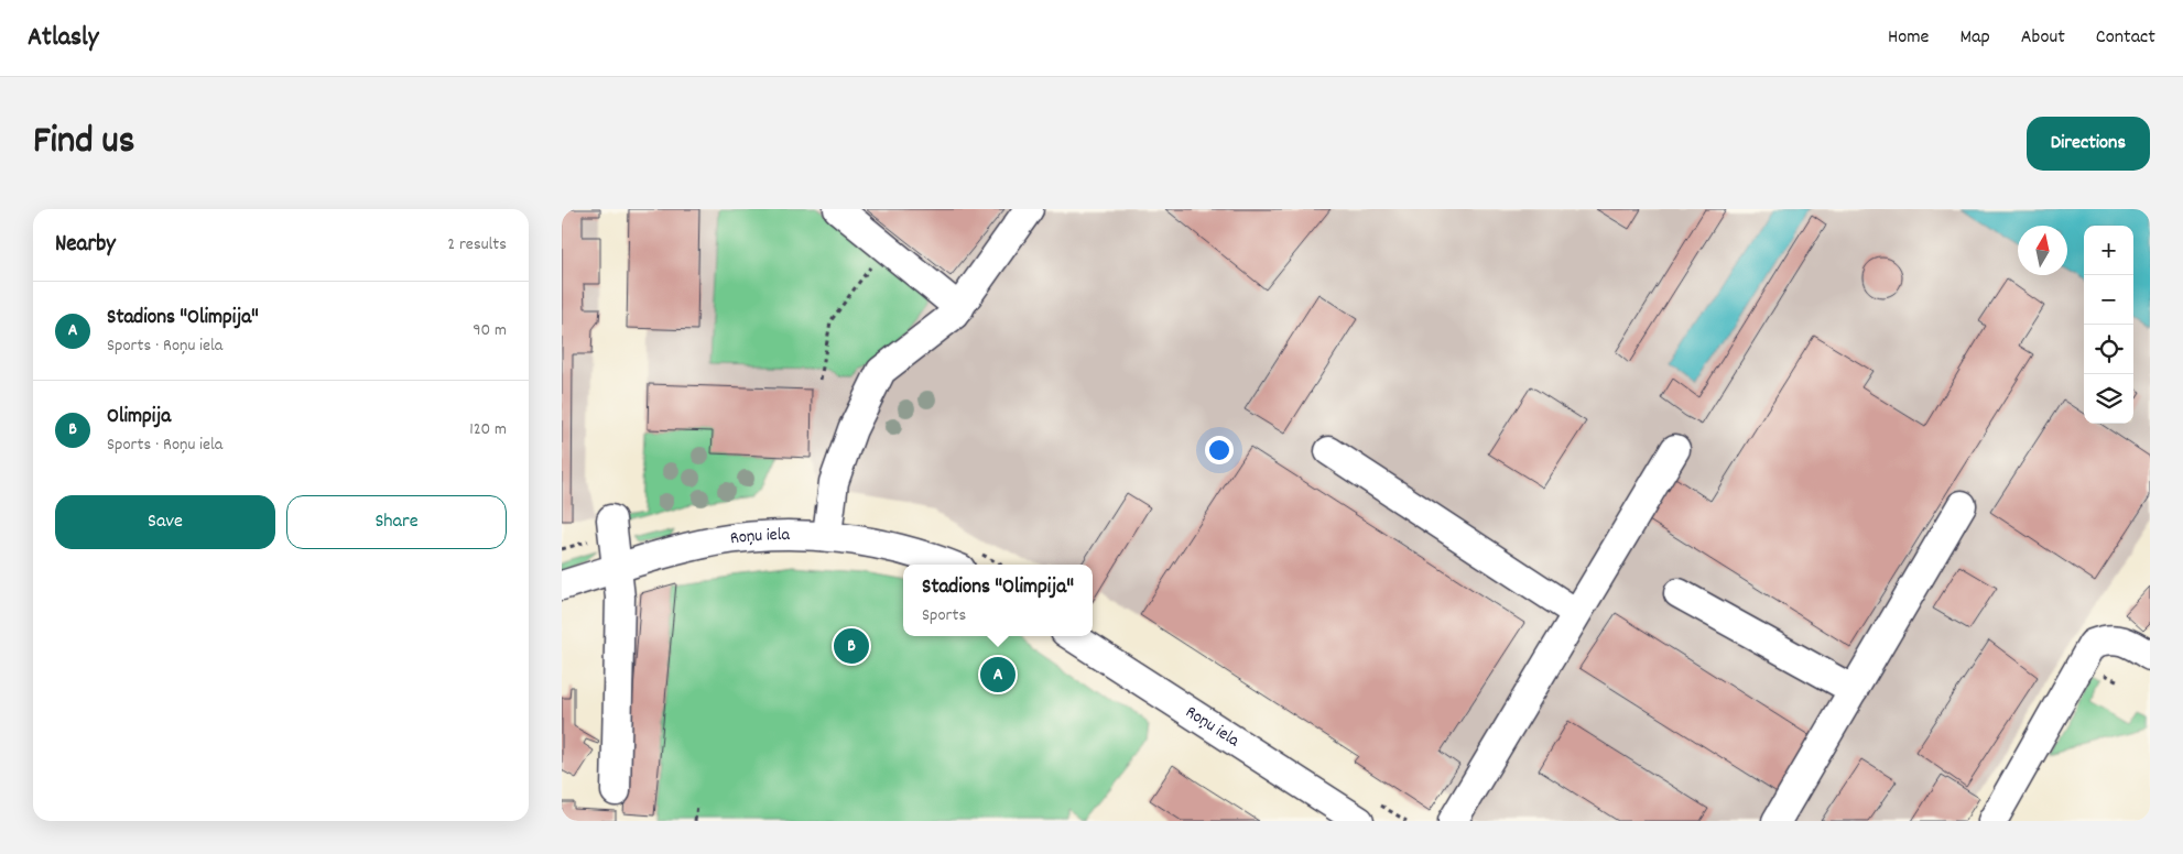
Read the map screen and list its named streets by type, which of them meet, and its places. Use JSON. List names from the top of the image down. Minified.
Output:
{"streets":{"street":["Roņu iela"]},"north":"top","page":{"header":"Atlasly","nav":["Home","Map","About","Contact"],"title":"Find us","buttons":["Directions",["Save","Share"]],"heading":["Nearby","2 results"],"map_buttons":["+","−"],"list":[{"mark":"A","name":"Stadions \"Olimpija\"","note":"Sports · Roņu iela","value":"90 m"},{"mark":"B","name":"Olimpija","note":"Sports · Roņu iela","value":"120 m"}],"popup":["Stadions \"Olimpija\"","Sports"],"pins":["B","A"]}}
